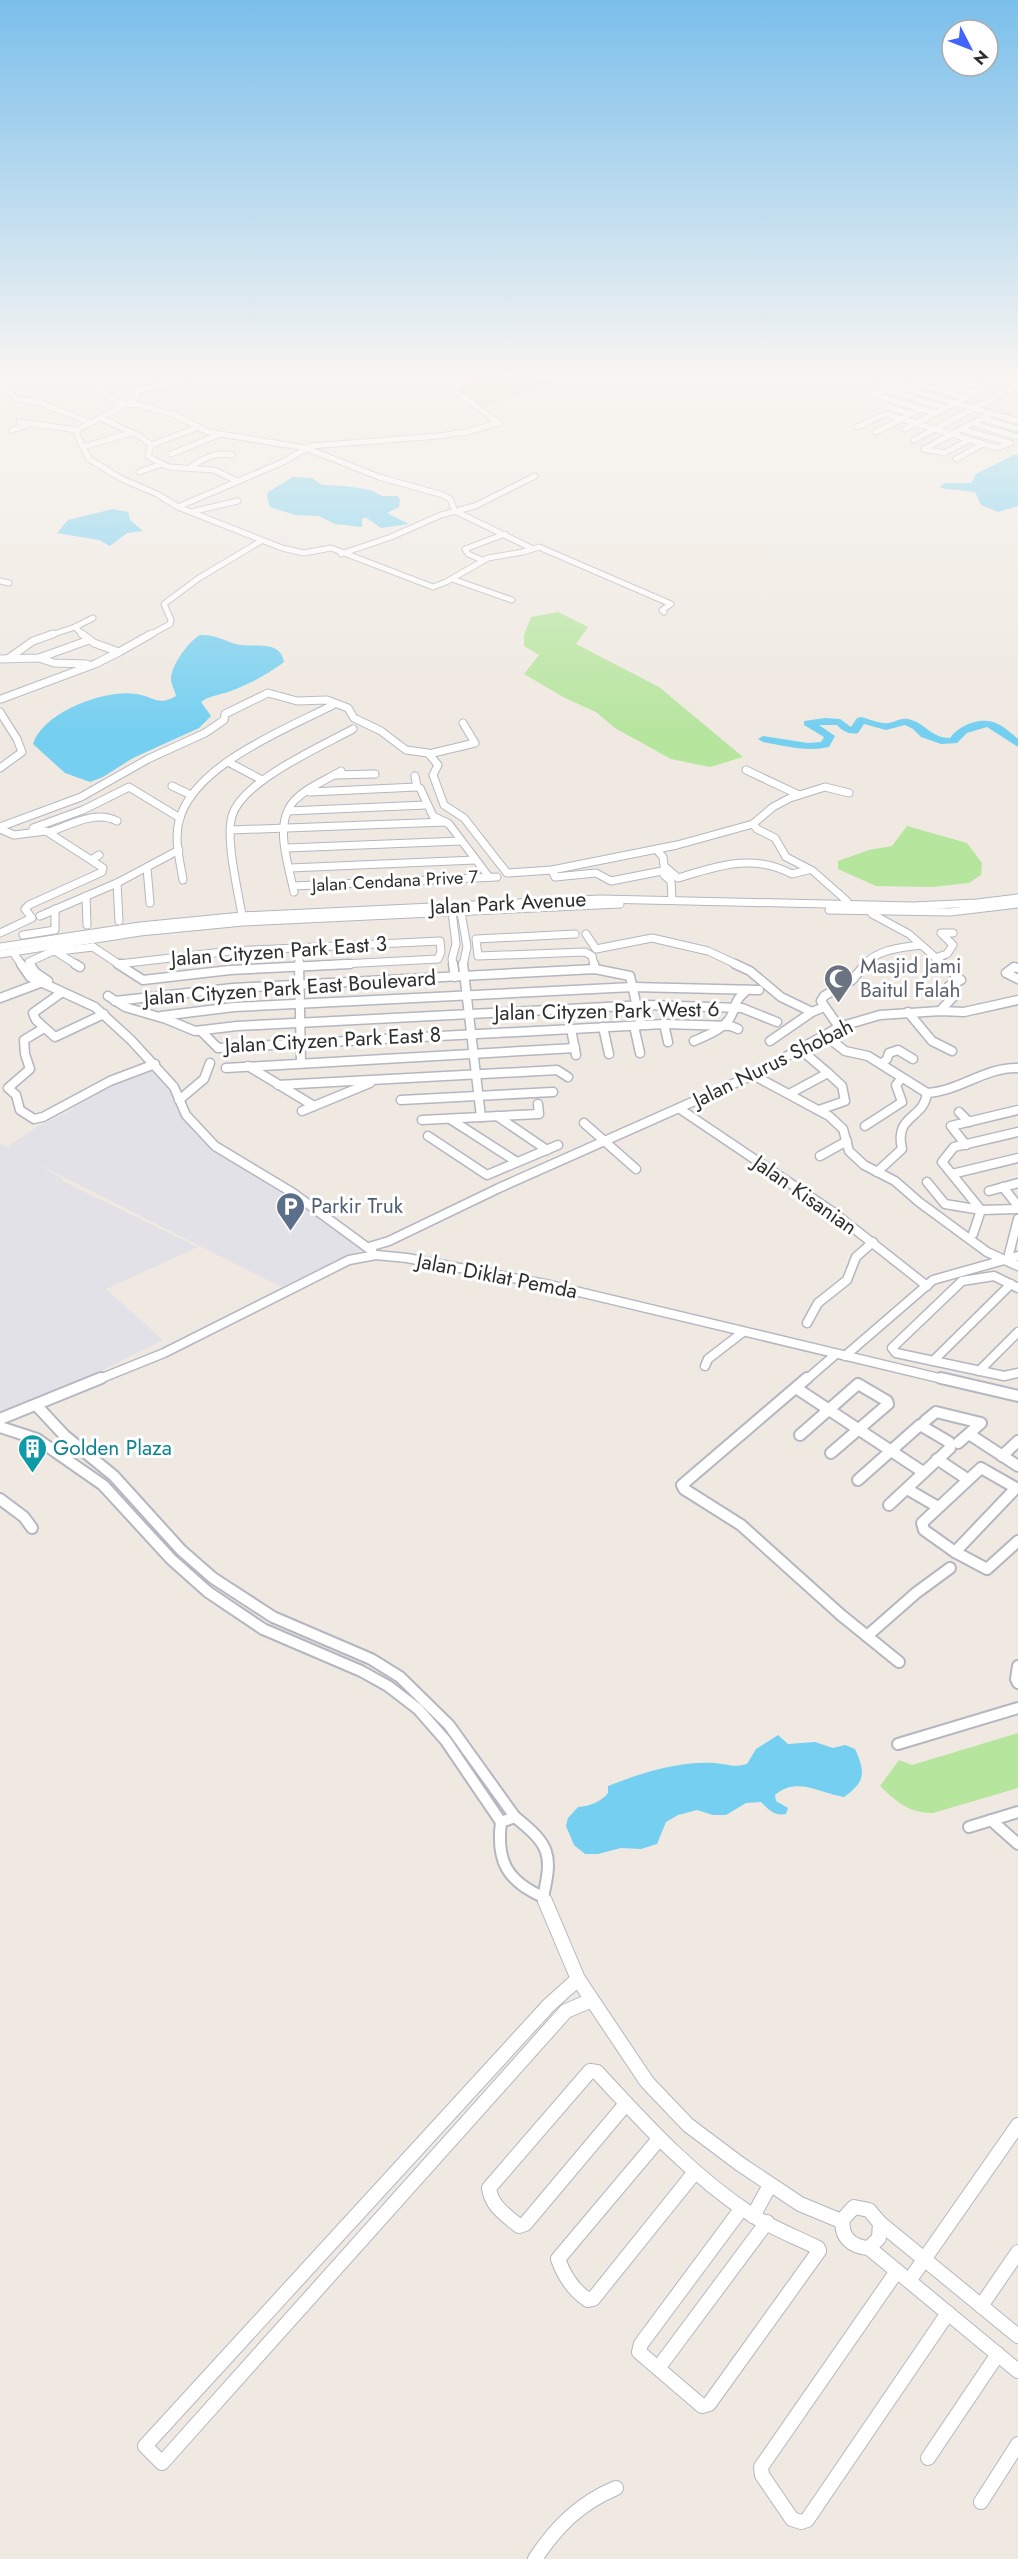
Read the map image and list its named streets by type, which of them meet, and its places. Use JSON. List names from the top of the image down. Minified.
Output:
{"streets":{"street":["Jalan Cendana Prive 7","Jalan Park Avenue","Jalan Cityzen Park East 3","Jalan Cityzen Park East Boulevard","Jalan Cityzen Park West 6","Jalan Cityzen Park East 8","Jalan Nurus Shobah","Jalan Kisanian","Jalan Diklat Pemda"]},"crossings":[["Jalan Cityzen Park West 6","Jalan Cityzen Park East 8"],["Jalan Nurus Shobah","Jalan Kisanian"],["Jalan Nurus Shobah","Jalan Diklat Pemda"]],"places":{"mosque":["Masjid Jami Baitul Falah"],"parking":["Parkir Truk"],"building":["Golden Plaza"]},"north":"bottom right"}
